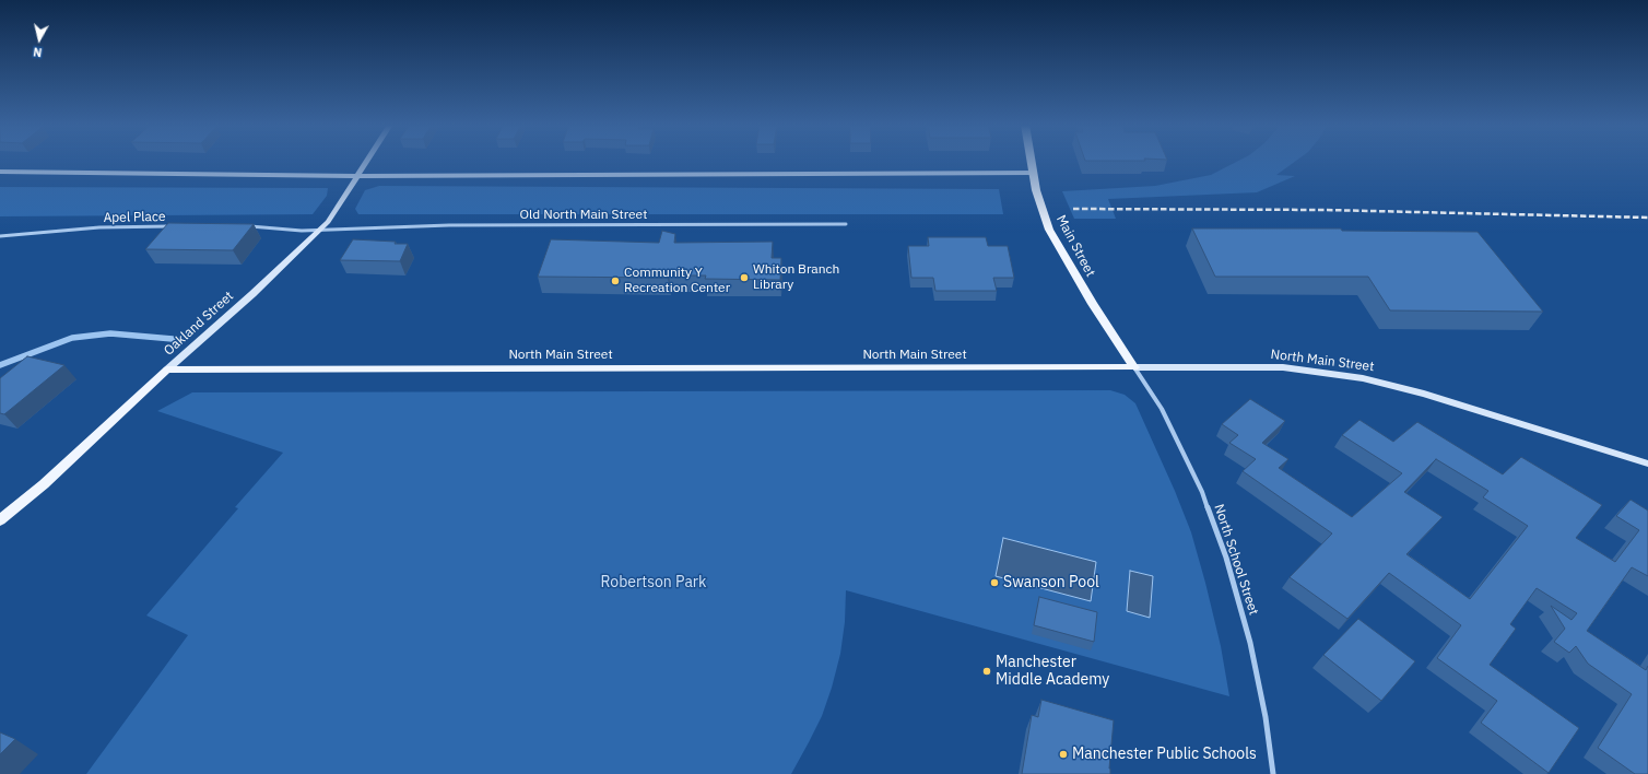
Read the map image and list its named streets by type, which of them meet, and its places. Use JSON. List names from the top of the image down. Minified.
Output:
{"streets":{"main road":["Main Street","Oakland Street","North Main Street"],"street":["Old North Main Street","Apel Place","North School Street"]},"crossings":[["Old North Main Street","Oakland Street"],["Main Street","North Main Street"],["Main Street","North School Street"],["Oakland Street","North Main Street"],["North Main Street","North School Street"]],"parks":["Robertson Park"],"places":["Whiton Branch Library","Community Y Recreation Center","Swanson Pool","Manchester Middle Academy","Manchester Public Schools"],"north":"bottom"}
